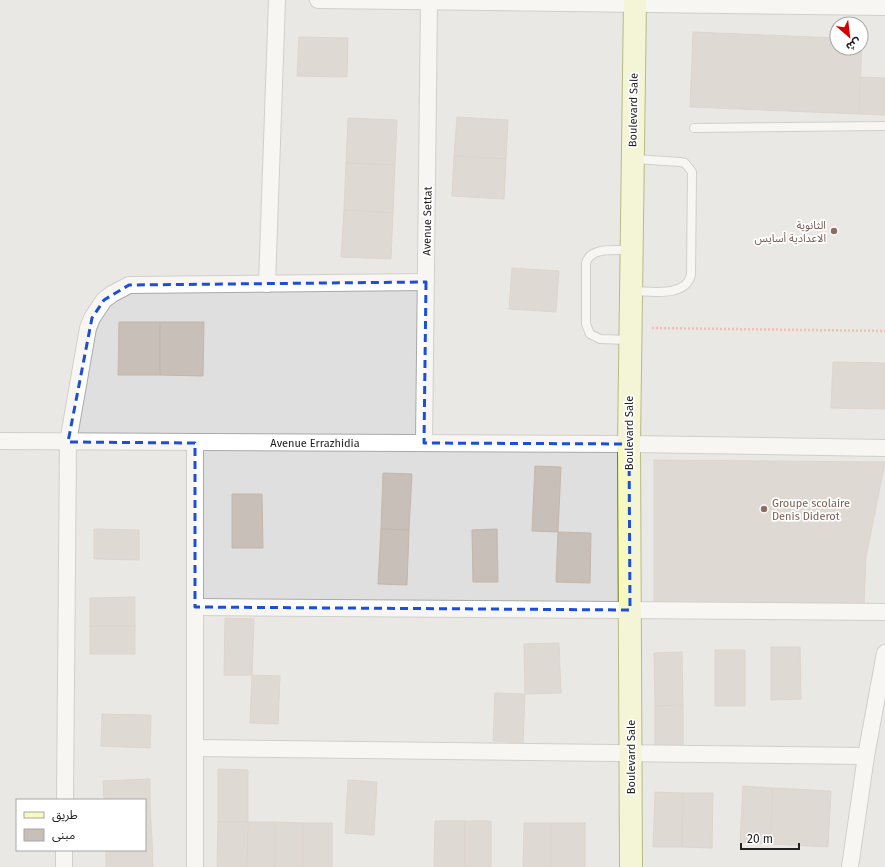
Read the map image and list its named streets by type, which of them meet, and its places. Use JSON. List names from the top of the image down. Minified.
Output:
{"streets":{"street":["Boulevard Sale","Avenue Settat","Avenue Errazhidia"]},"crossings":[["Boulevard Sale","Avenue Errazhidia"],["Avenue Settat","Avenue Errazhidia"]],"places":["الثانوية الاعدادية أسايس","Groupe scolaire Denis Diderot"],"legend":["طريق","مبنى"],"scale_bar":"20 m","north":"bottom right"}
